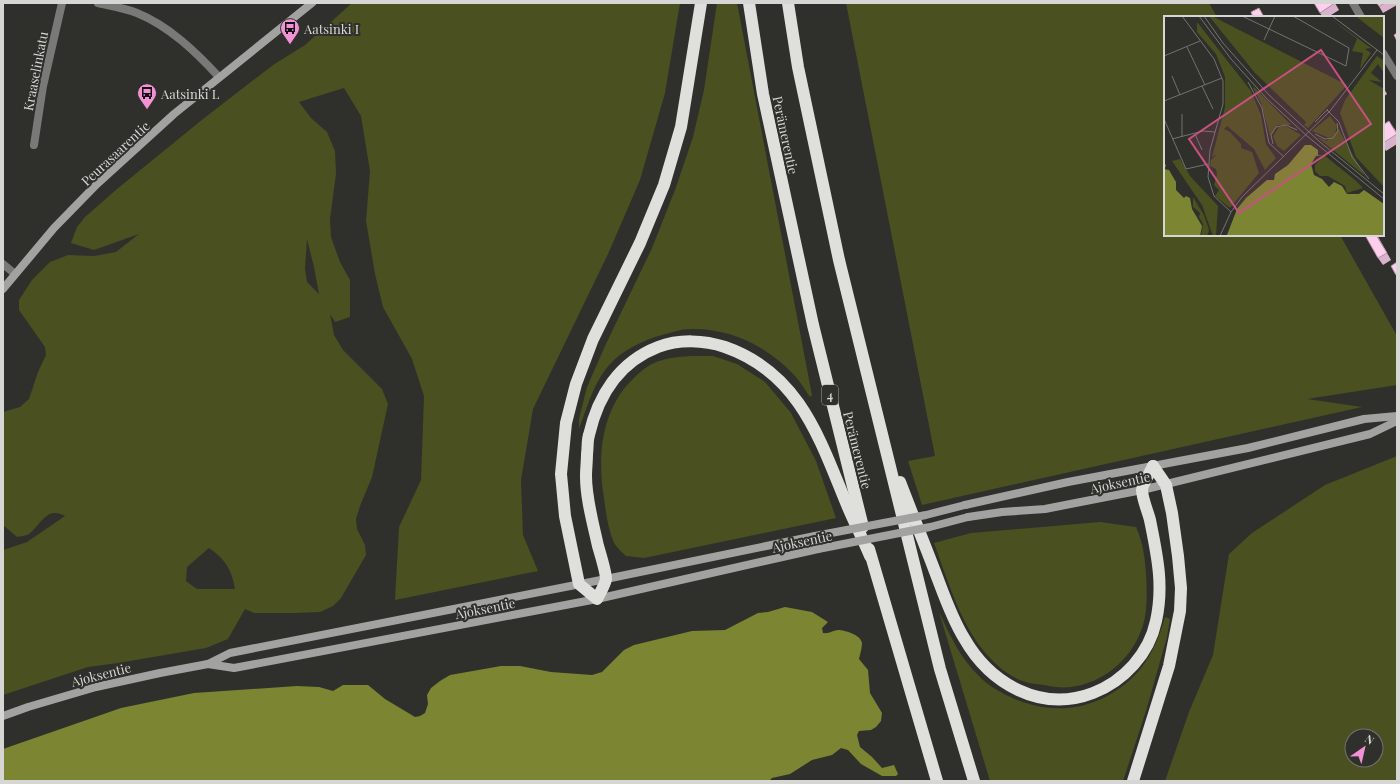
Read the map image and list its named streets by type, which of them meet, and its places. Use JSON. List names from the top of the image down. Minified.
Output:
{"streets":{"highway":["Perämerentie","4"],"main road":["Peurasaarentie","Ajoksentie"],"street":["Kraaselinkatu"]},"places":{"bus stop":["Aatsinki I","Aatsinki L"]},"north":"top right"}
